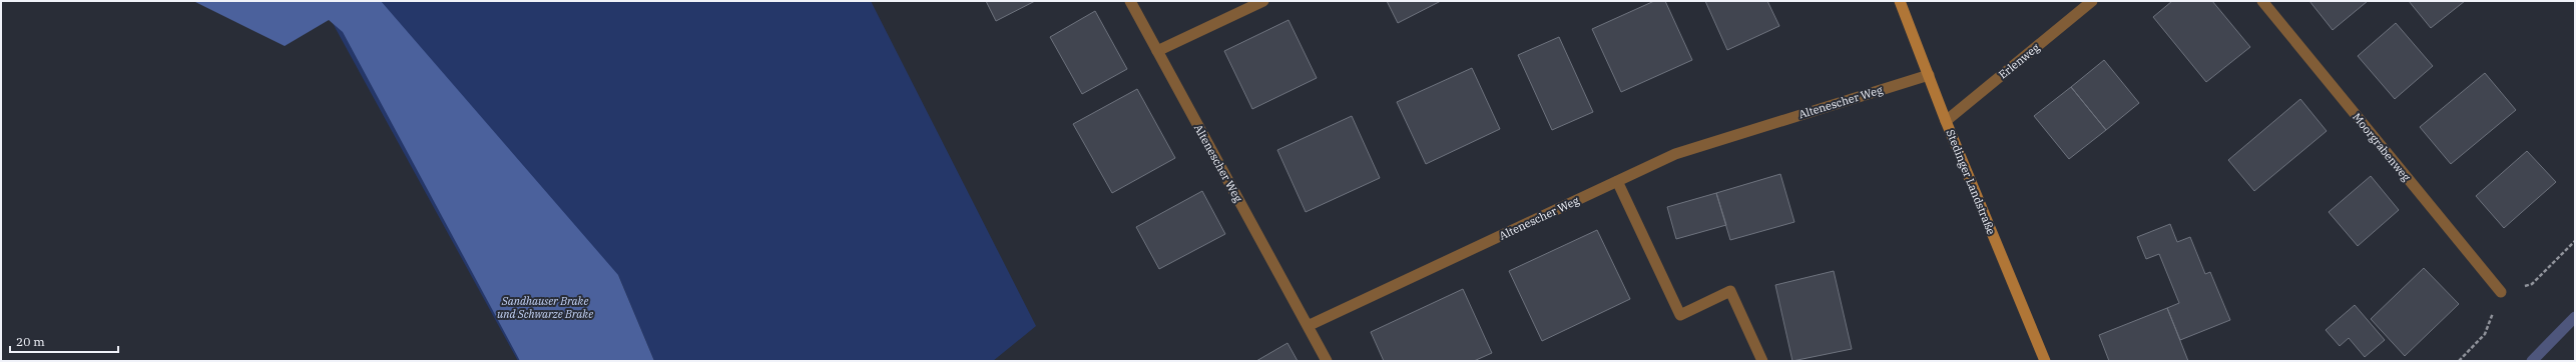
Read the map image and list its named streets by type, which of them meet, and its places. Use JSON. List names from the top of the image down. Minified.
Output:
{"streets":{"main road":["Stedinger Landstraße"],"street":["Erlenweg","Altenescher Weg","Moorgrabenweg"]},"crossings":[["Erlenweg","Stedinger Landstraße"],["Altenescher Weg","Stedinger Landstraße"]],"parks":["Sandhauser Brake und Schwarze Brake"],"scale_bar":"20 m"}
